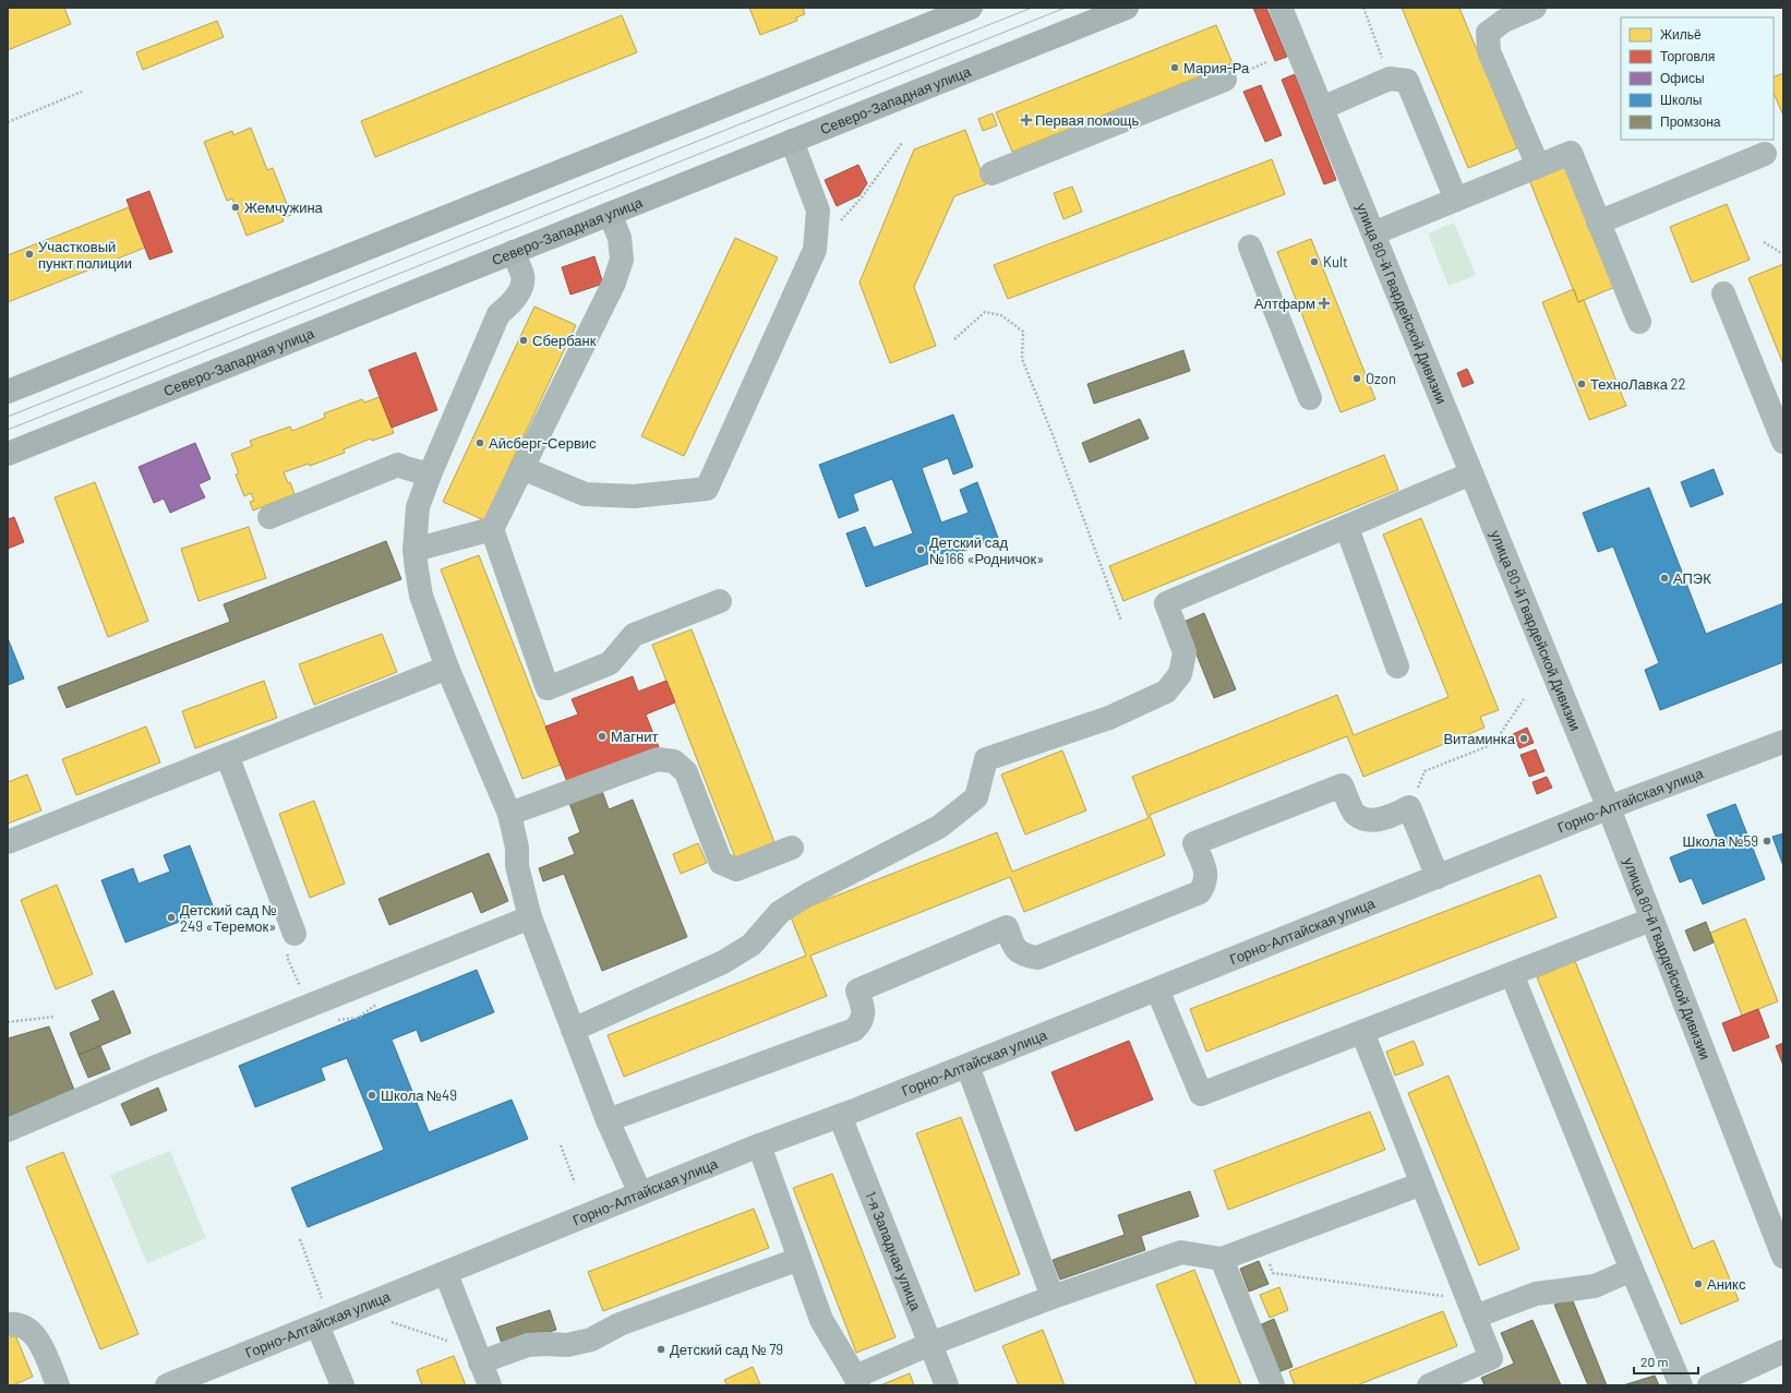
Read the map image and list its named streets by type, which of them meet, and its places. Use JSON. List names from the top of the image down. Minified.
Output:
{"streets":{"main road":["Северо-Западная улица"],"street":["улица 80-й Гвардейской Дивизии","Горно-Алтайская улица","1-я Западная улица"]},"crossings":[["улица 80-й Гвардейской Дивизии","Горно-Алтайская улица"],["Горно-Алтайская улица","1-я Западная улица"]],"places":{"other":["Мария-Ра","Жемчужина","Участковый пункт полиции","Kult","Сбербанк","Ozon","ТехноЛавка 22","Айсберг-Сервис","Детский сад №166 «Родничок»","АПЭК","Магнит","Витаминка","Школа №59","Детский сад № 249 «Теремок»","Школа №49","Аникс","Детский сад № 79"],"health":["Первая помощь","Алтфарм"]},"legend":["Жильё","Торговля","Офисы","Школы","Промзона"],"scale_bar":"20 m"}
